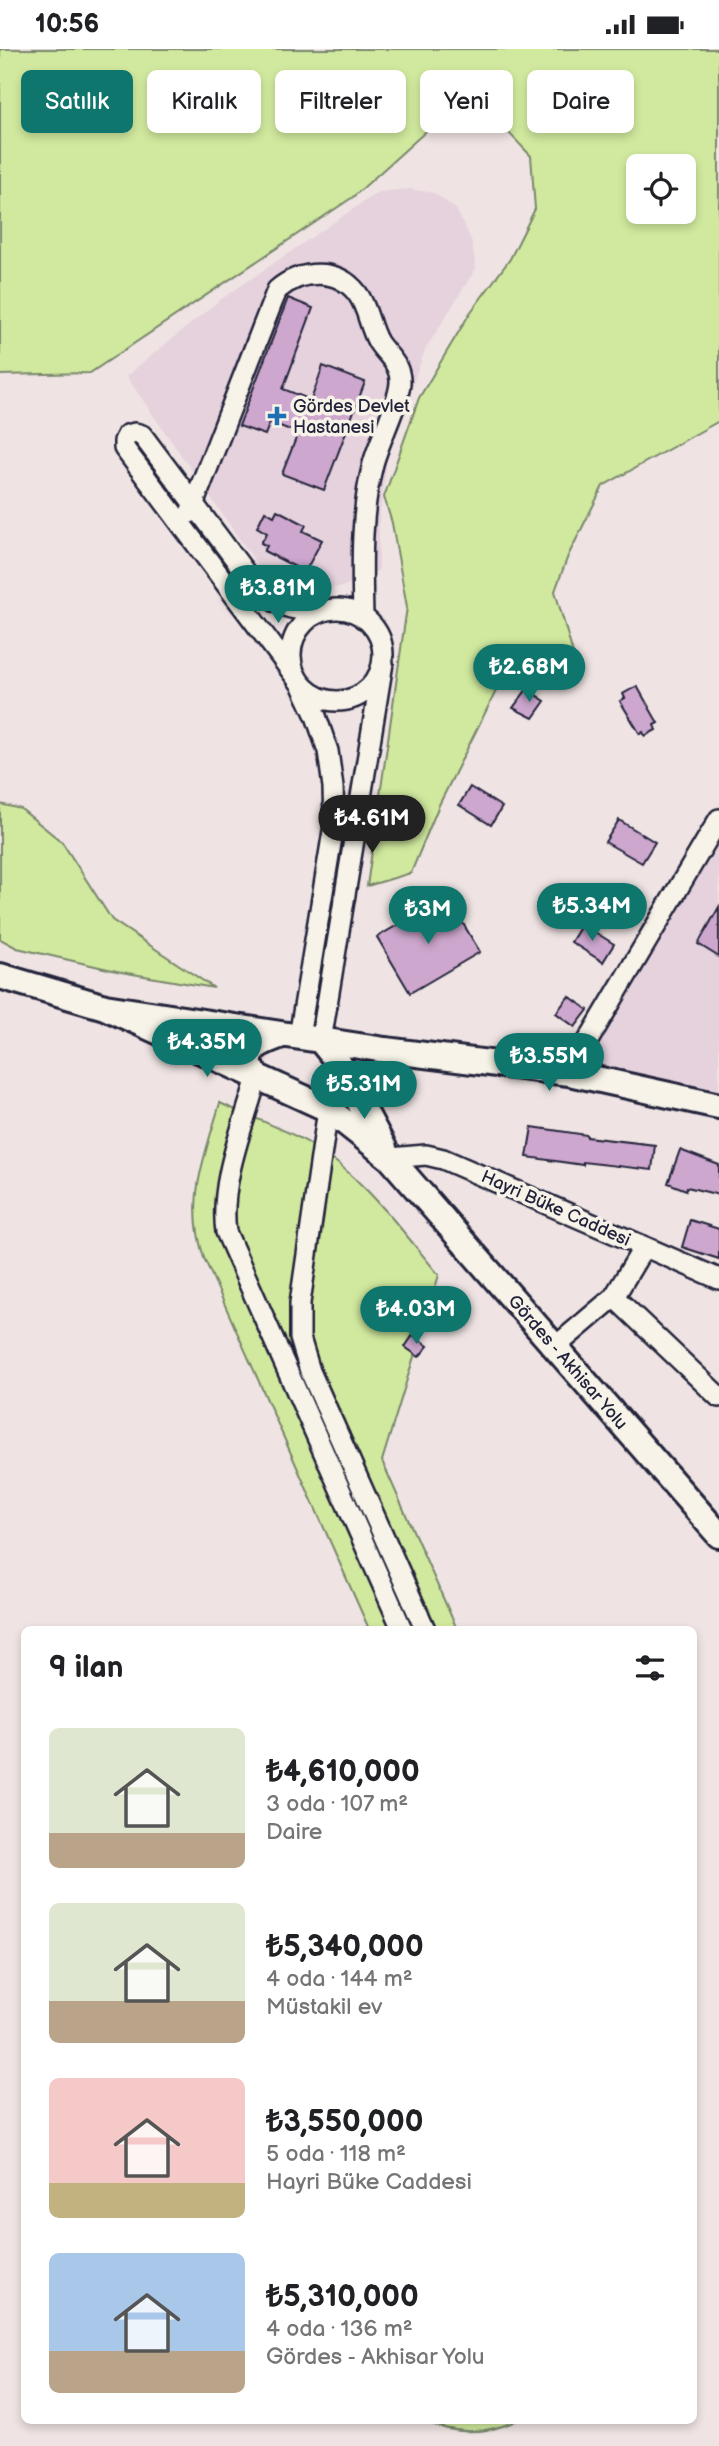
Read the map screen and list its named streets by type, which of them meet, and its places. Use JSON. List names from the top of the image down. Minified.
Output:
{"streets":{"main road":["Gördes - Akhisar Yolu"],"street":["Hayri Büke Caddesi"]},"crossings":[["Hayri Büke Caddesi","Gördes - Akhisar Yolu"]],"places":{"health":["Gördes Devlet Hastanesi"]},"page":{"status":"10:56","chip":["Satılık","Kiralık","Filtreler","Yeni","Daire"],"price":["₺3.81M","₺2.68M","₺4.61M","₺5.34M","₺3M","₺4.35M","₺3.55M","₺5.31M","₺4.03M"],"heading":"9 ilan","list":[{"name":"₺4,610,000","note":"3 oda · 107 m² · Daire"},{"name":"₺5,340,000","note":"4 oda · 144 m² · Müstakil ev"},{"name":"₺3,550,000","note":"5 oda · 118 m² · Hayri Büke Caddesi"},{"name":"₺5,310,000","note":"4 oda · 136 m² · Gördes - Akhisar Yolu"}]}}
